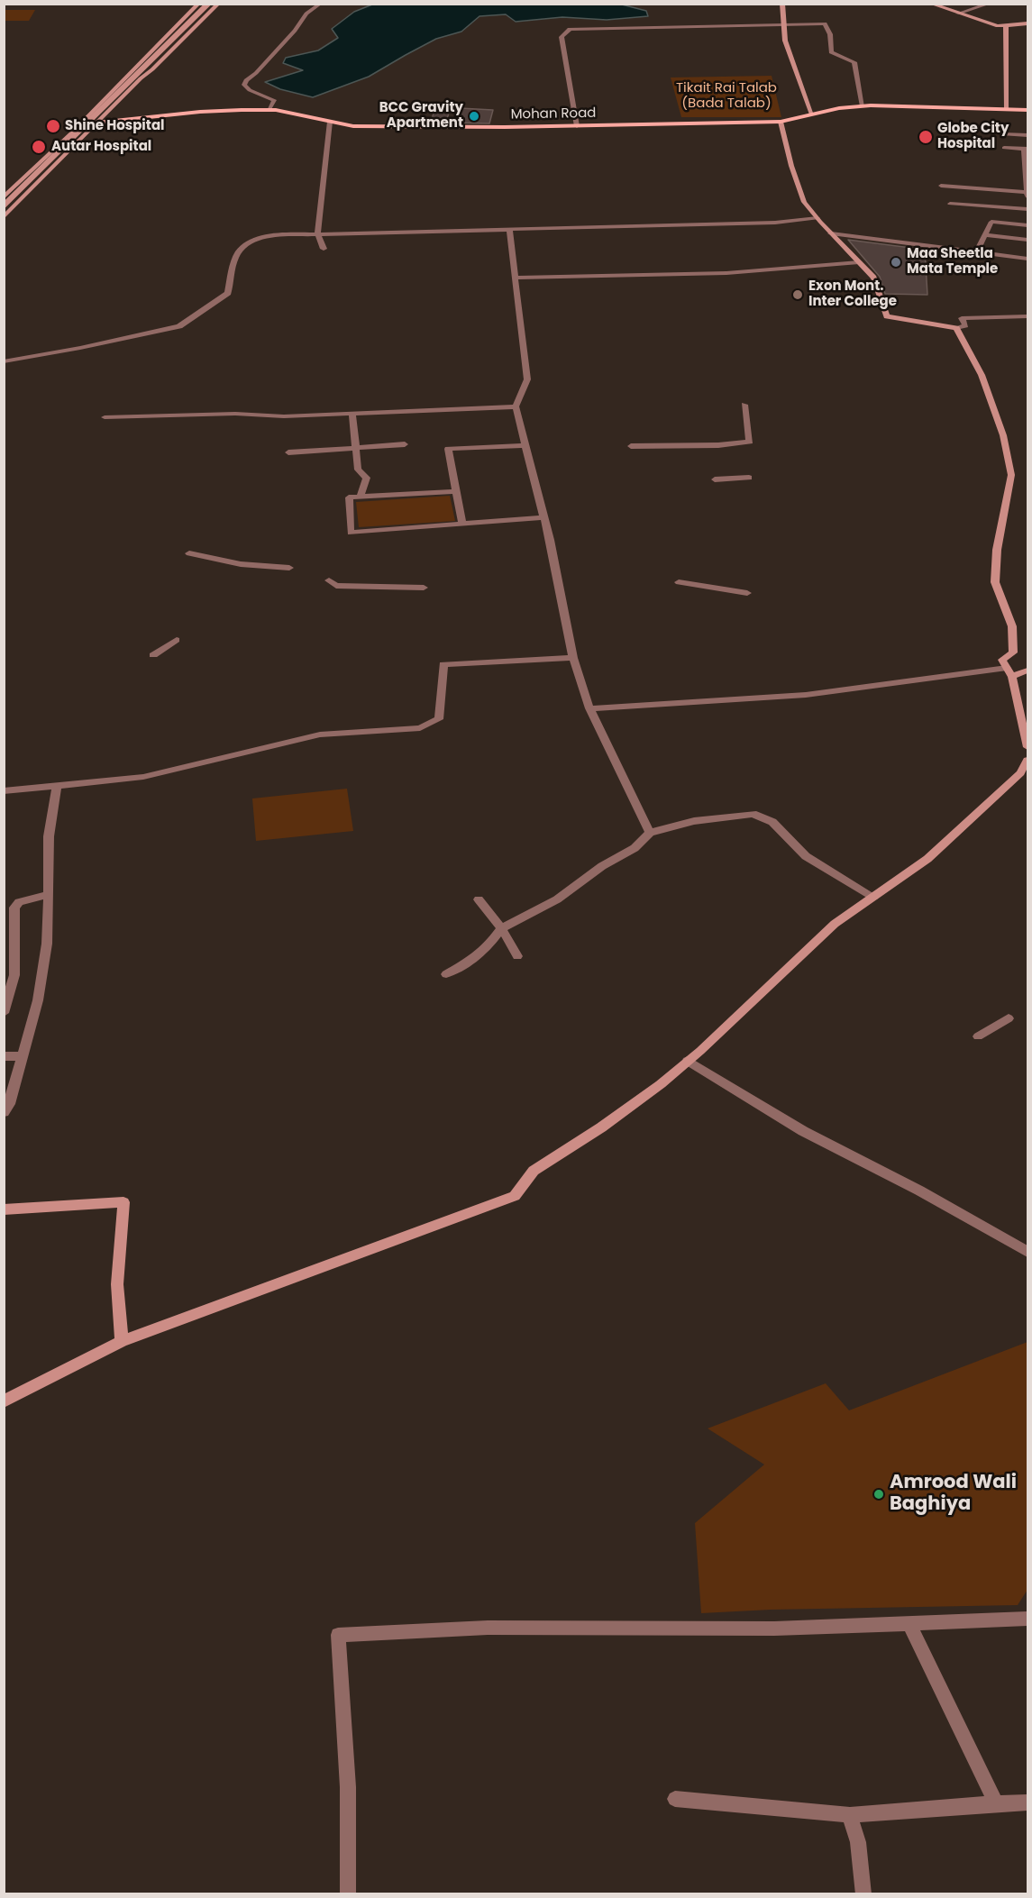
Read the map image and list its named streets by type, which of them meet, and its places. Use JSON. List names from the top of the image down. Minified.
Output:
{"streets":{"main road":["Mohan Road"]},"parks":["Tikait Rai Talab (Bada Talab)"],"places":["BCC Gravity Apartment","Shine Hospital","Globe City Hospital","Autar Hospital","Maa Sheetla Mata Temple","Exon Mont. Inter College","Amrood Wali Baghiya"]}
